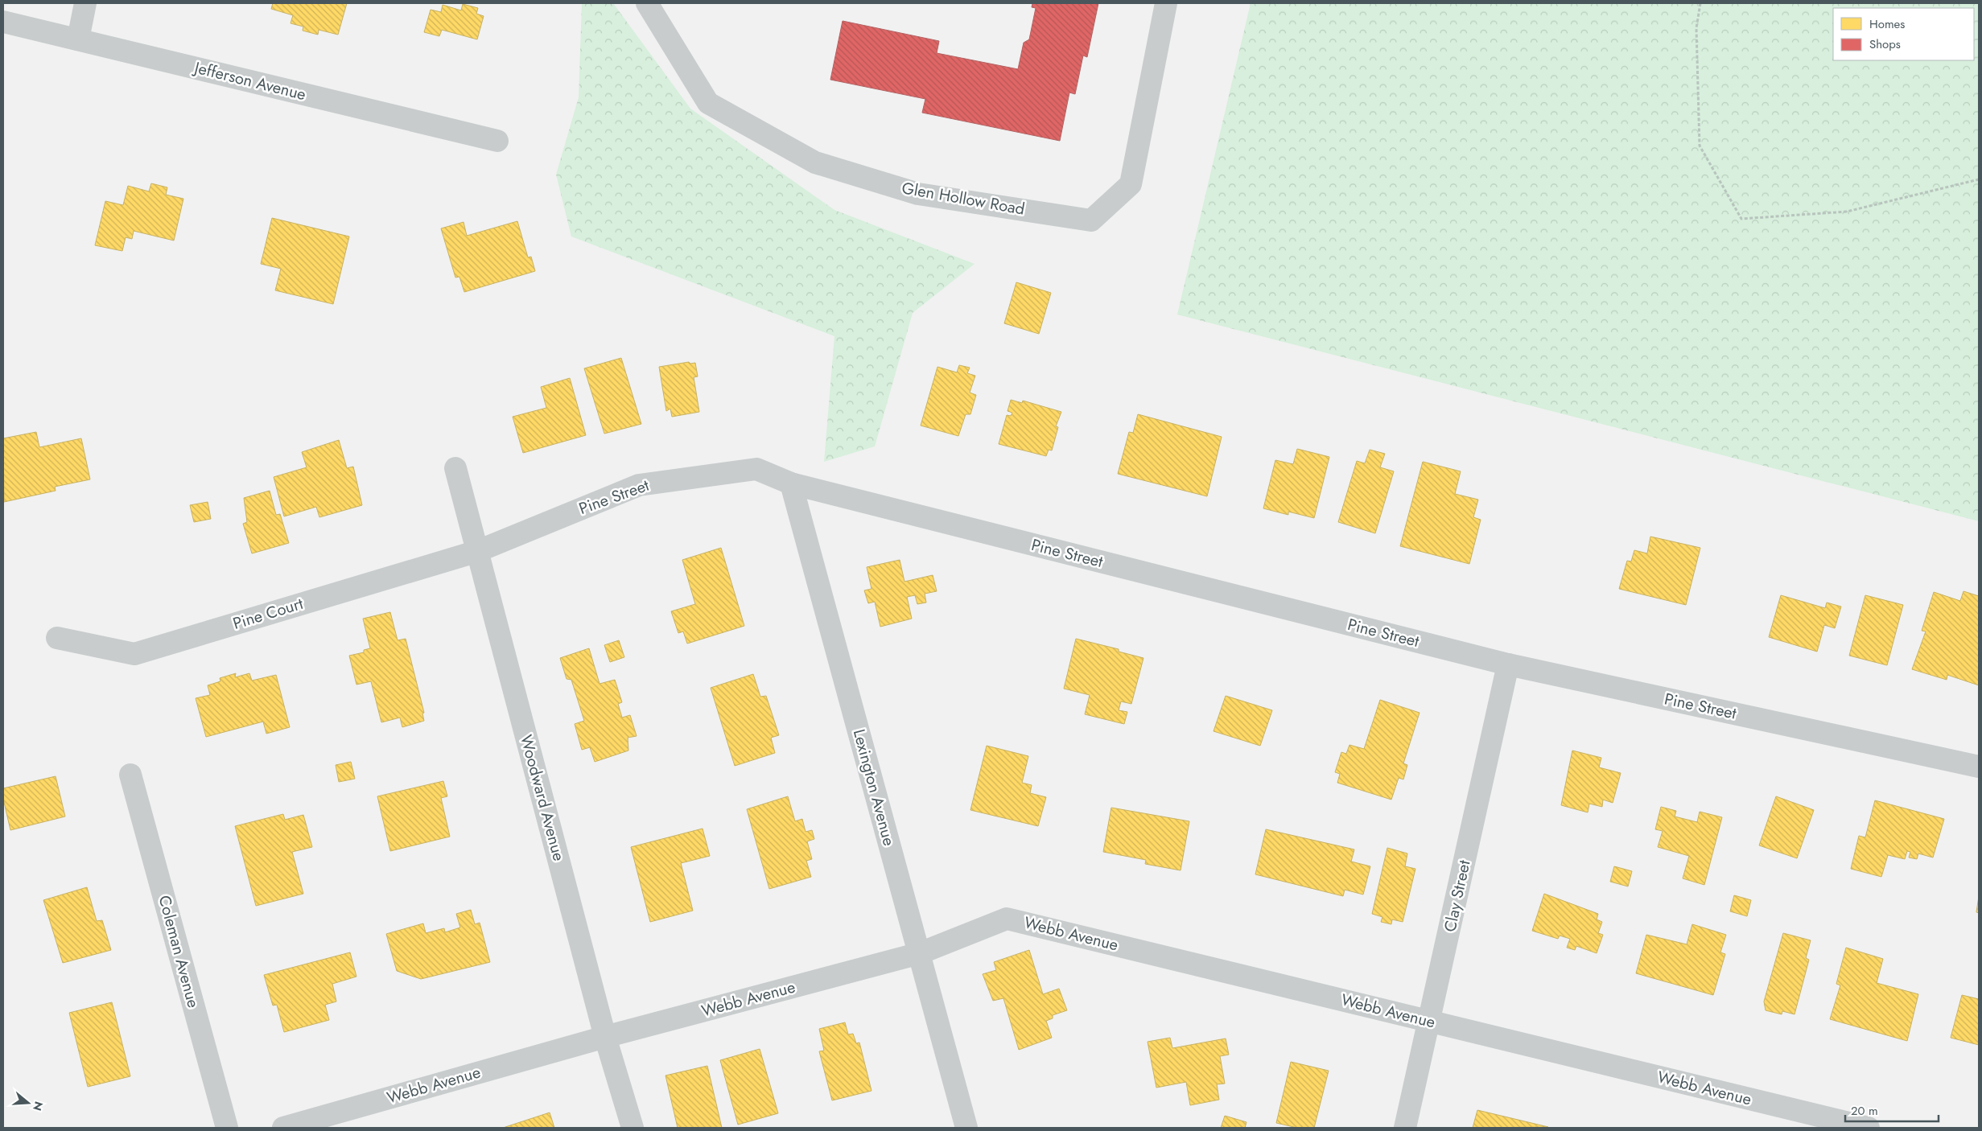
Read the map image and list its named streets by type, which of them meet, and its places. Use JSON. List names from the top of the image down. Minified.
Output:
{"streets":{"street":["Jefferson Avenue","Glen Hollow Road","Pine Street","Pine Court","Lexington Avenue","Woodward Avenue","Clay Street","Webb Avenue","Coleman Avenue"]},"crossings":[["Pine Street","Pine Court"],["Pine Street","Lexington Avenue"],["Pine Street","Woodward Avenue"],["Pine Street","Clay Street"],["Pine Court","Woodward Avenue"],["Lexington Avenue","Webb Avenue"],["Woodward Avenue","Webb Avenue"],["Clay Street","Webb Avenue"]],"legend":["Homes","Shops"],"scale_bar":"20 m","north":"right"}
